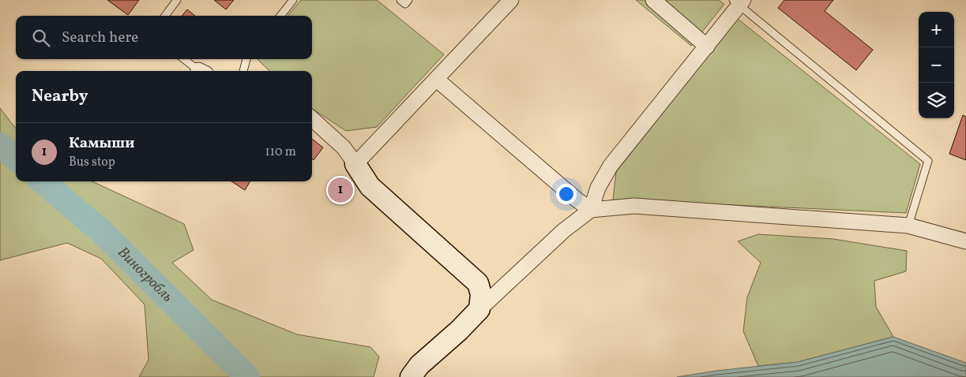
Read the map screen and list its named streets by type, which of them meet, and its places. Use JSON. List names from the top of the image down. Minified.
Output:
{"water":["Виногробль"],"page":{"map_buttons":["+","−"],"search":"Search here","heading":"Nearby","list":[{"mark":"1","name":"Камыши","note":"Bus stop","value":"110 m"}],"pins":"1"}}
